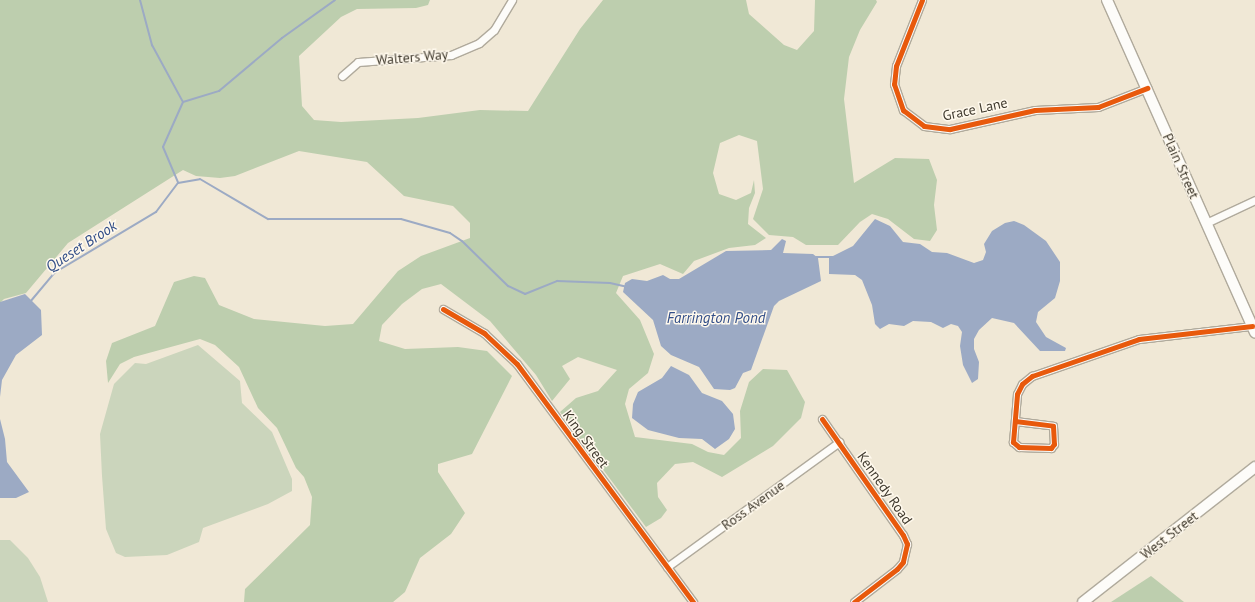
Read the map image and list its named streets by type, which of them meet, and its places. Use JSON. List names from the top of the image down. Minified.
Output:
{"streets":{"street":["Walters Way","Grace Lane","Plain Street","King Street","Kennedy Road","Ross Avenue","West Street"]},"crossings":[["Grace Lane","Plain Street"],["King Street","Ross Avenue"],["Kennedy Road","Ross Avenue"]],"water":["Queset Brook","Farrington Pond"]}
